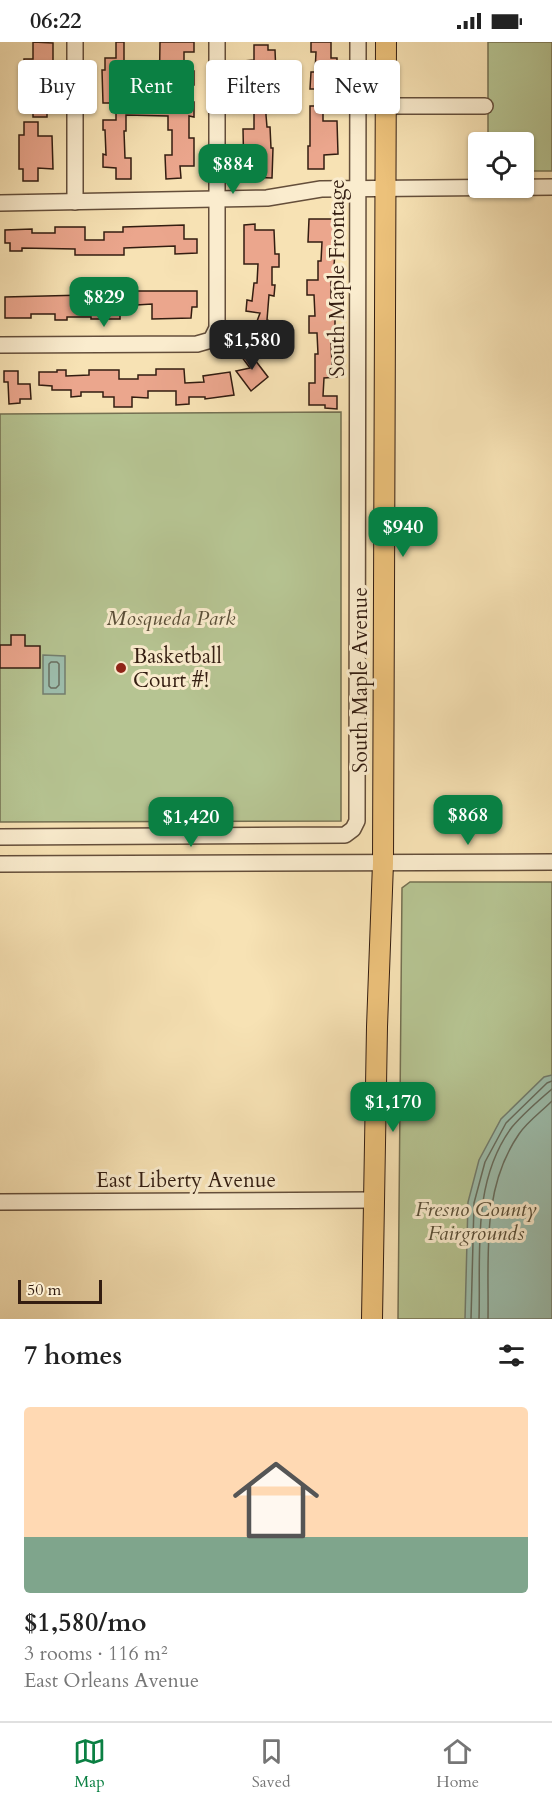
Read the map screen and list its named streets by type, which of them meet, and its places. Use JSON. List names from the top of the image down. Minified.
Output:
{"streets":{"main road":["South Maple Avenue"],"street":["South Maple Frontage","East Liberty Avenue"]},"crossings":[["South Maple Avenue","East Liberty Avenue"]],"parks":["Mosqueda Park","Fresno County Fairgrounds"],"places":["Basketball Court #!"],"scale_bar":"50 m","page":{"status":"06:22","chip":["Buy","Rent","Filters","New"],"price":["$884","$829","$1,580","$940","$868","$1,420","$1,170"],"scale":"50 m","heading":"7 homes","list":[{"name":"$1,580/mo","note":"3 rooms · 116 m² · East Orleans Avenue"}],"tabs":["Map","Saved","Home"]}}
